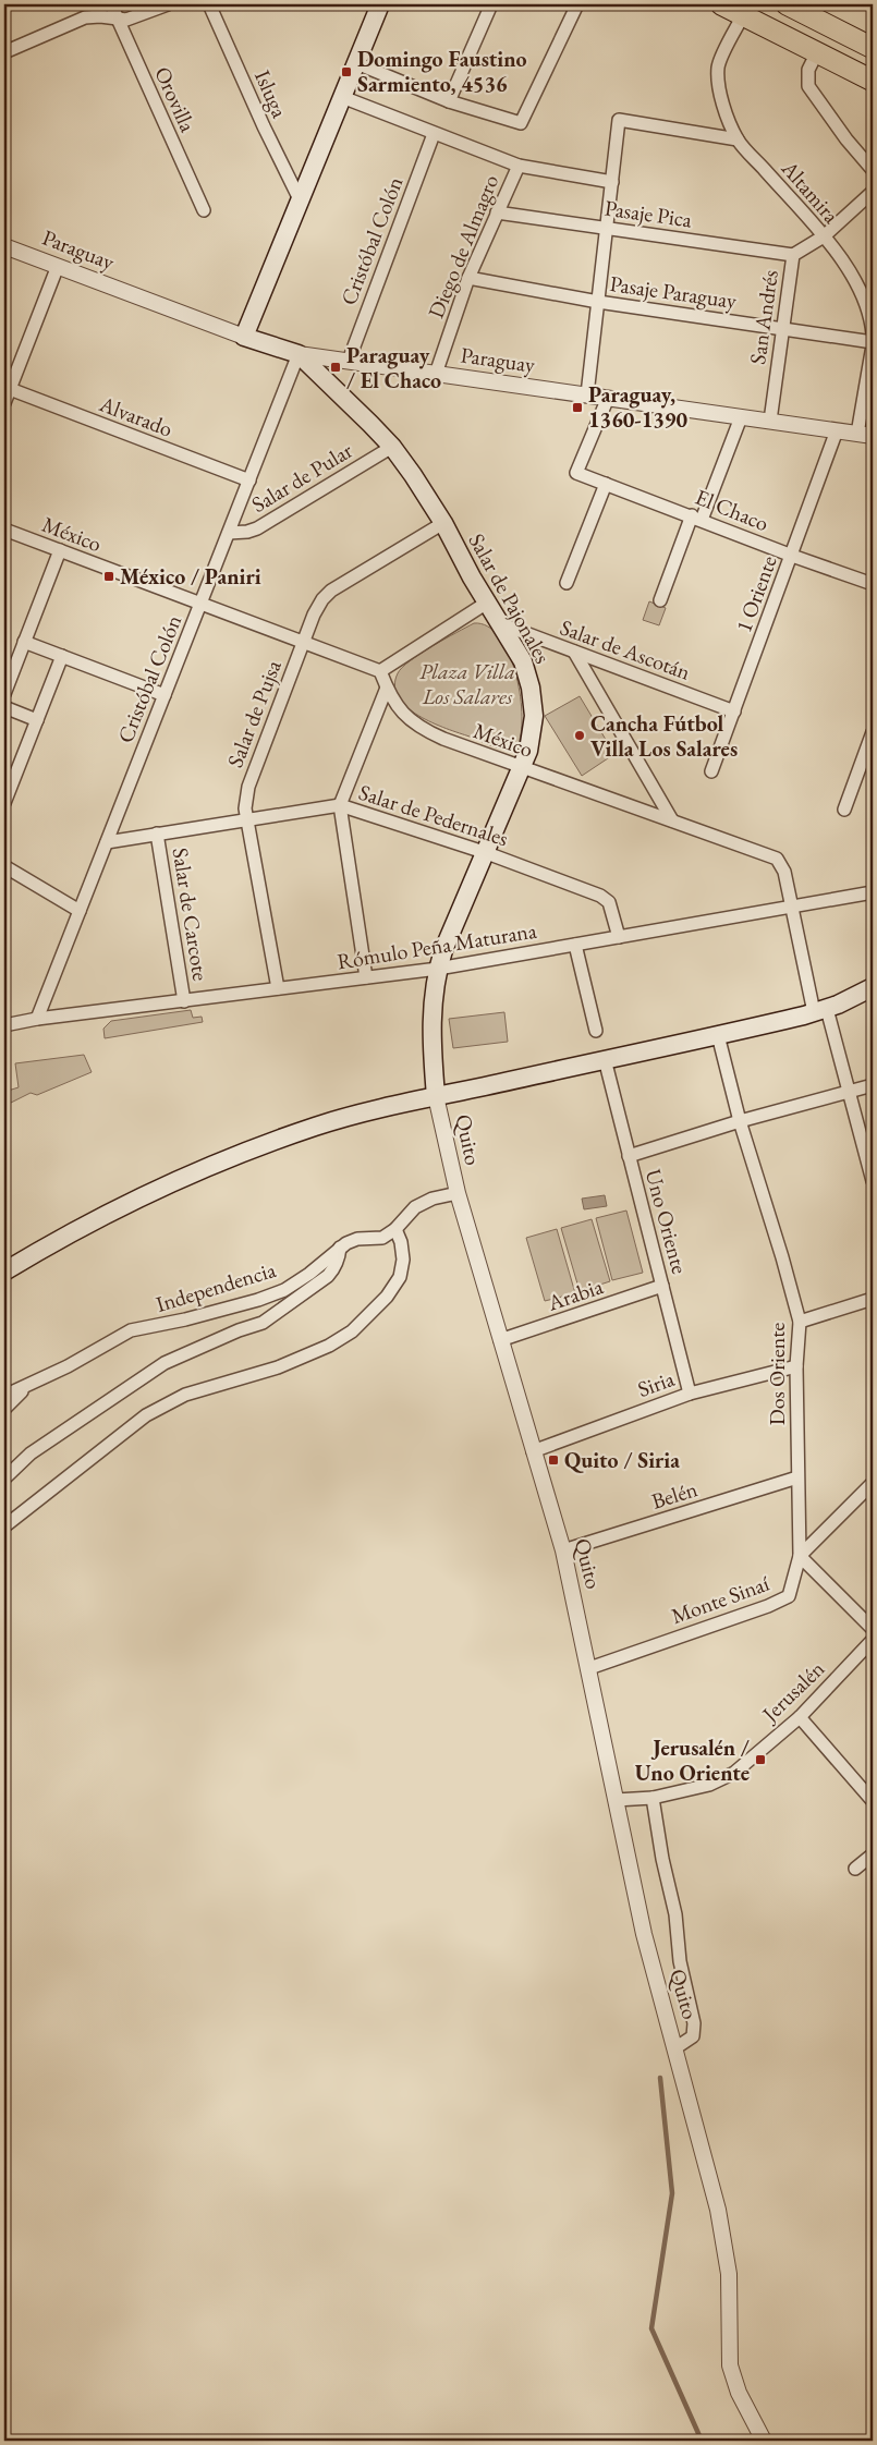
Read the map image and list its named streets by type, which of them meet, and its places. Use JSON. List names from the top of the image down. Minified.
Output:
{"streets":{"main road":["Paraguay","Salar de Pajonales"],"street":["Isluga","Orovilla","Altamira","Pasaje Pica","Cristóbal Colón","Diego de Almagro","Pasaje Paraguay","San Andrés","Alvarado","Salar de Pular","El Chaco","México","1 Oriente","Salar de Ascotán","Salar de Pujsa","Salar de Pedernales","Salar de Carcote","Rómulo Peña Maturana","Quito","Uno Oriente","Independencia","Arabia","Dos Oriente","Siria","Belén","Monte Sinaí","Jerusalén"]},"crossings":[["Altamira","San Andrés"],["Pasaje Pica","Cristóbal Colón"],["Pasaje Pica","Diego de Almagro"],["Pasaje Pica","San Andrés"],["Cristóbal Colón","Paraguay"],["Cristóbal Colón","Alvarado"],["Cristóbal Colón","Salar de Pular"],["Cristóbal Colón","México"],["Cristóbal Colón","Salar de Pajonales"],["Cristóbal Colón","Salar de Pedernales"],["Cristóbal Colón","Rómulo Peña Maturana"],["Diego de Almagro","Paraguay"],["Diego de Almagro","Pasaje Paraguay"],["Paraguay","San Andrés"],["Paraguay","El Chaco"],["Paraguay","1 Oriente"],["Paraguay","Salar de Pajonales"],["Pasaje Paraguay","San Andrés"],["Salar de Pular","Salar de Pajonales"],["El Chaco","1 Oriente"],["México","Salar de Pajonales"],["México","Salar de Pujsa"],["México","Rómulo Peña Maturana"],["1 Oriente","Salar de Ascotán"],["Salar de Pajonales","Salar de Ascotán"],["Salar de Pajonales","Salar de Pujsa"],["Salar de Pajonales","Salar de Pedernales"],["Salar de Pajonales","Rómulo Peña Maturana"],["Salar de Pajonales","Quito"],["Salar de Pujsa","Salar de Pedernales"],["Salar de Pujsa","Rómulo Peña Maturana"],["Salar de Pedernales","Salar de Carcote"],["Salar de Pedernales","Rómulo Peña Maturana"],["Salar de Carcote","Rómulo Peña Maturana"],["Quito","Independencia"],["Quito","Arabia"],["Quito","Siria"],["Quito","Belén"],["Quito","Monte Sinaí"],["Quito","Jerusalén"],["Uno Oriente","Arabia"],["Uno Oriente","Siria"],["Dos Oriente","Siria"],["Dos Oriente","Belén"],["Dos Oriente","Monte Sinaí"]],"parks":["Plaza Villa Los Salares"],"places":{"transit":["Domingo Faustino Sarmiento, 4536","Paraguay / El Chaco","Paraguay, 1360-1390","México / Paniri","Quito / Siria","Jerusalén / Uno Oriente"],"other":["Cancha Fútbol Villa Los Salares"]}}
